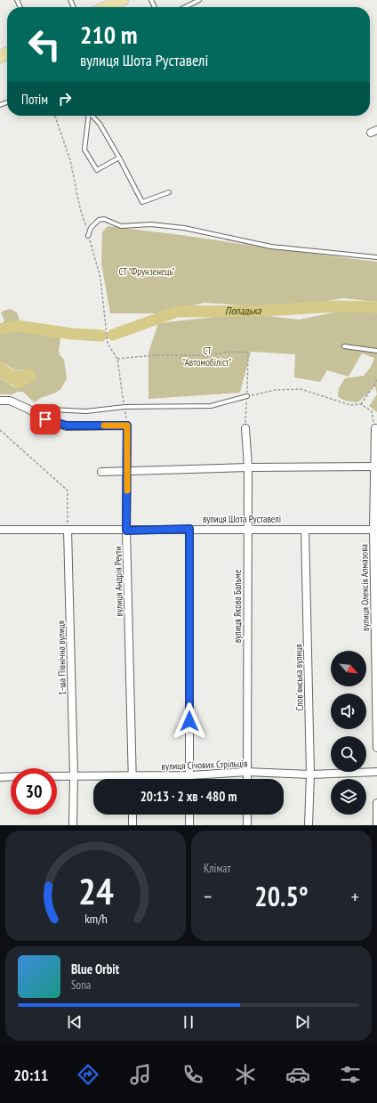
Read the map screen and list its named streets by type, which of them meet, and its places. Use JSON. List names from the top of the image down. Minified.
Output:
{"streets":{"street":["вулиця Шота Руставелі","вулиця Андрія Реути","вулиця Олексія Алмазова","вулиця Якова Бальме","1-ша Північна вулиця","Словʼянська вулиця","вулиця Січових Стрільців"]},"crossings":[["вулиця Шота Руставелі","вулиця Андрія Реути"],["вулиця Шота Руставелі","вулиця Олексія Алмазова"],["вулиця Шота Руставелі","вулиця Якова Бальме"],["вулиця Шота Руставелі","1-ша Північна вулиця"],["вулиця Шота Руставелі","Словʼянська вулиця"],["вулиця Андрія Реути","вулиця Січових Стрільців"],["вулиця Якова Бальме","вулиця Січових Стрільців"],["1-ша Північна вулиця","вулиця Січових Стрільців"],["Словʼянська вулиця","вулиця Січових Стрільців"]],"water":["Попадька"],"parks":["СТ \"Фрунзенець\"","СТ \"Автомобіліст\""],"north":"bottom right","page":{"turn":["210 m","вулиця Шота Руставелі"],"then":"Потім","limit":"30","trip":"20:13 · 2 хв · 480 m","tile":"Клімат","heat":["−","20.5°","+"],"song":["Blue Orbit","Sona"],"tabs":"20:11","gauge":["24","km/h"]}}
